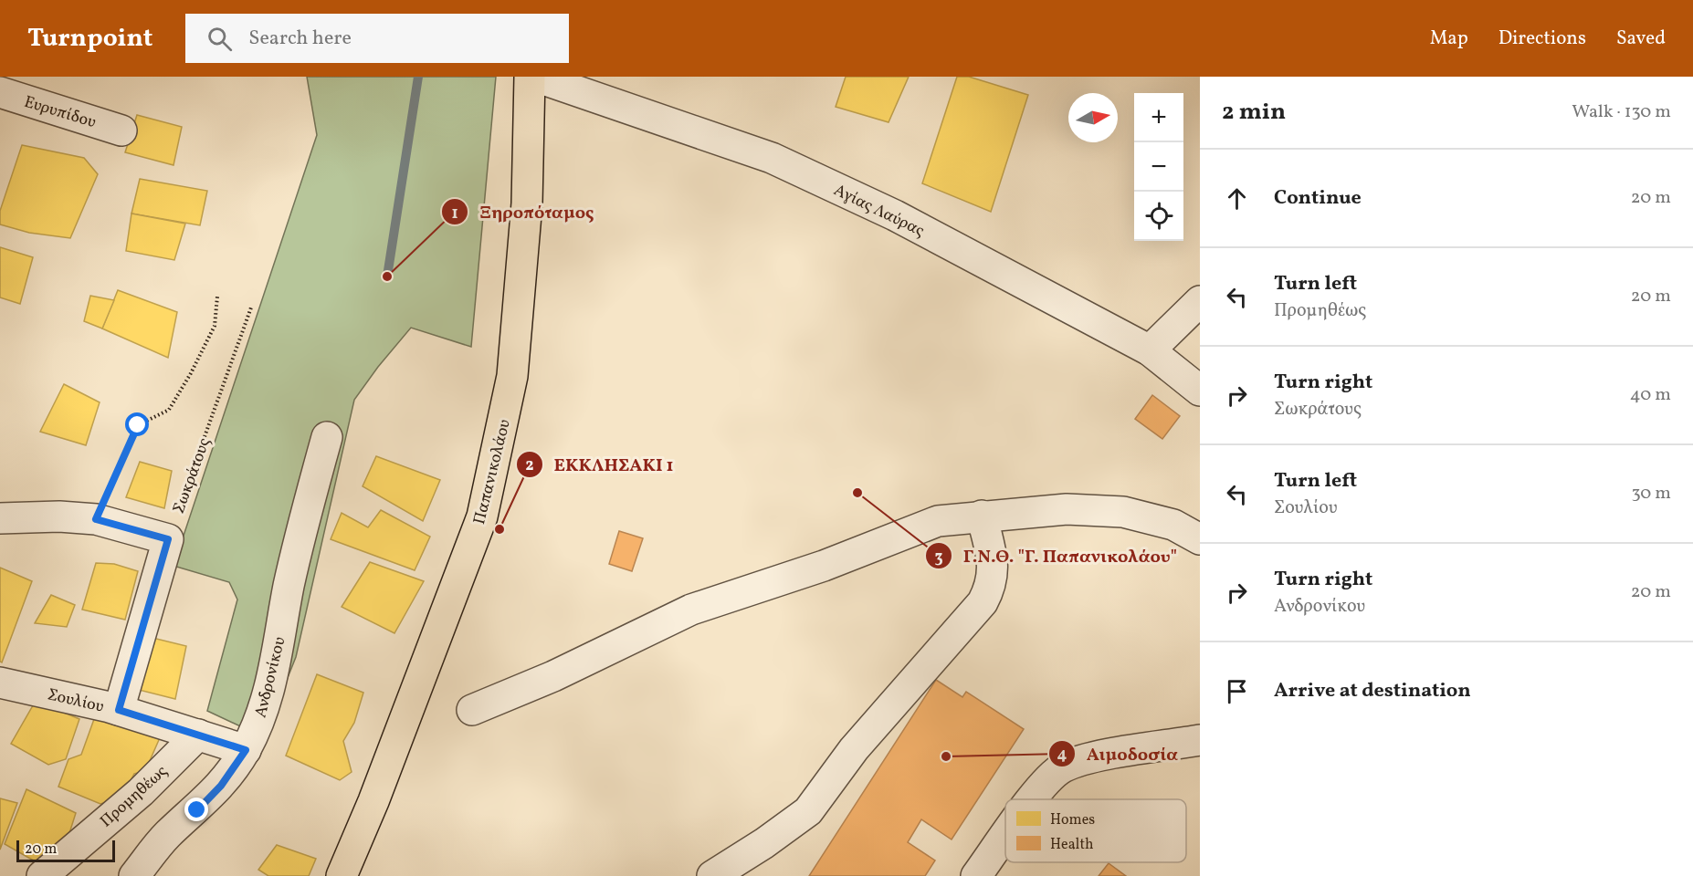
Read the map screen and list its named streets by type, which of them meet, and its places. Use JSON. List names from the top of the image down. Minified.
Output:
{"streets":{"main road":["Παπανικολάου"],"street":["Ευρυπίδου","Αγίας Λαύρας","Ανδρονίκου","Σουλίου","Προμηθέως"],"path":["Σωκράτους"]},"crossings":[["Ανδρονίκου","Σουλίου"],["Σουλίου","Προμηθέως"]],"places":["Ξηροπόταμος","Γ.Ν.Θ. \"Γ. Παπανικολάου\"","ΕΚΚΛΗΣΑΚΙ 1","Αιμοδοσία"],"legend":["Homes","Health"],"scale_bar":"20 m","north":"right","page":{"header":"Turnpoint","search":"Search here","nav":["Map","Directions","Saved"],"heading":["2 min","Walk · 130 m"],"map_buttons":["+","−"],"list":[["Continue","20 m"],["Turn left","Προμηθέως","20 m"],["Turn right","Σωκράτους","40 m"],["Turn left","Σουλίου","30 m"],["Turn right","Ανδρονίκου","20 m"],"Arrive at destination"],"scale":"20 m"}}
